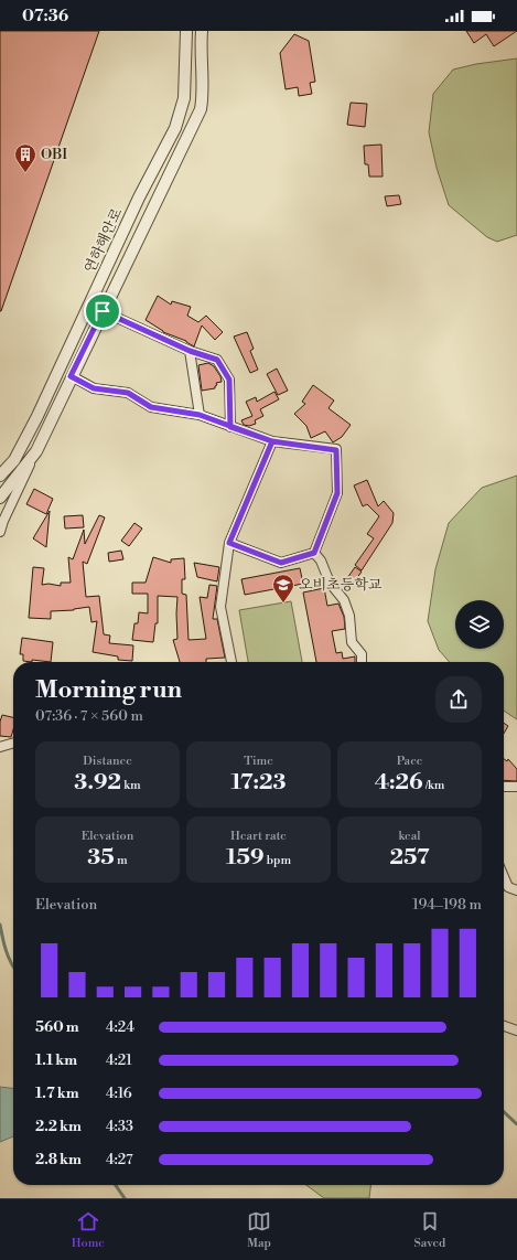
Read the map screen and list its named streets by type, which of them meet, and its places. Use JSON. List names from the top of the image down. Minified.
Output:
{"streets":{"street":["연하해안로"]},"places":{"building":["OBI"],"school or university":["오비초등학교"]},"page":{"status":"07:36","heading":["Morning run","07:36 · 7 × 560 m"],"stats":[["Distance","3.92 km"],["Time","17:23"],["Pace","4:26 /km"],["Elevation","35 m"],["Heart rate","159 bpm"],["kcal","257"]],"chart":["Elevation","194–198 m"],"list":[{"name":"560 m","note":"4:24"},{"name":"1.1 km","note":"4:21"},{"name":"1.7 km","note":"4:16"},{"name":"2.2 km","note":"4:33"},{"name":"2.8 km","note":"4:27"}],"tabs":["Home","Map","Saved"]}}
